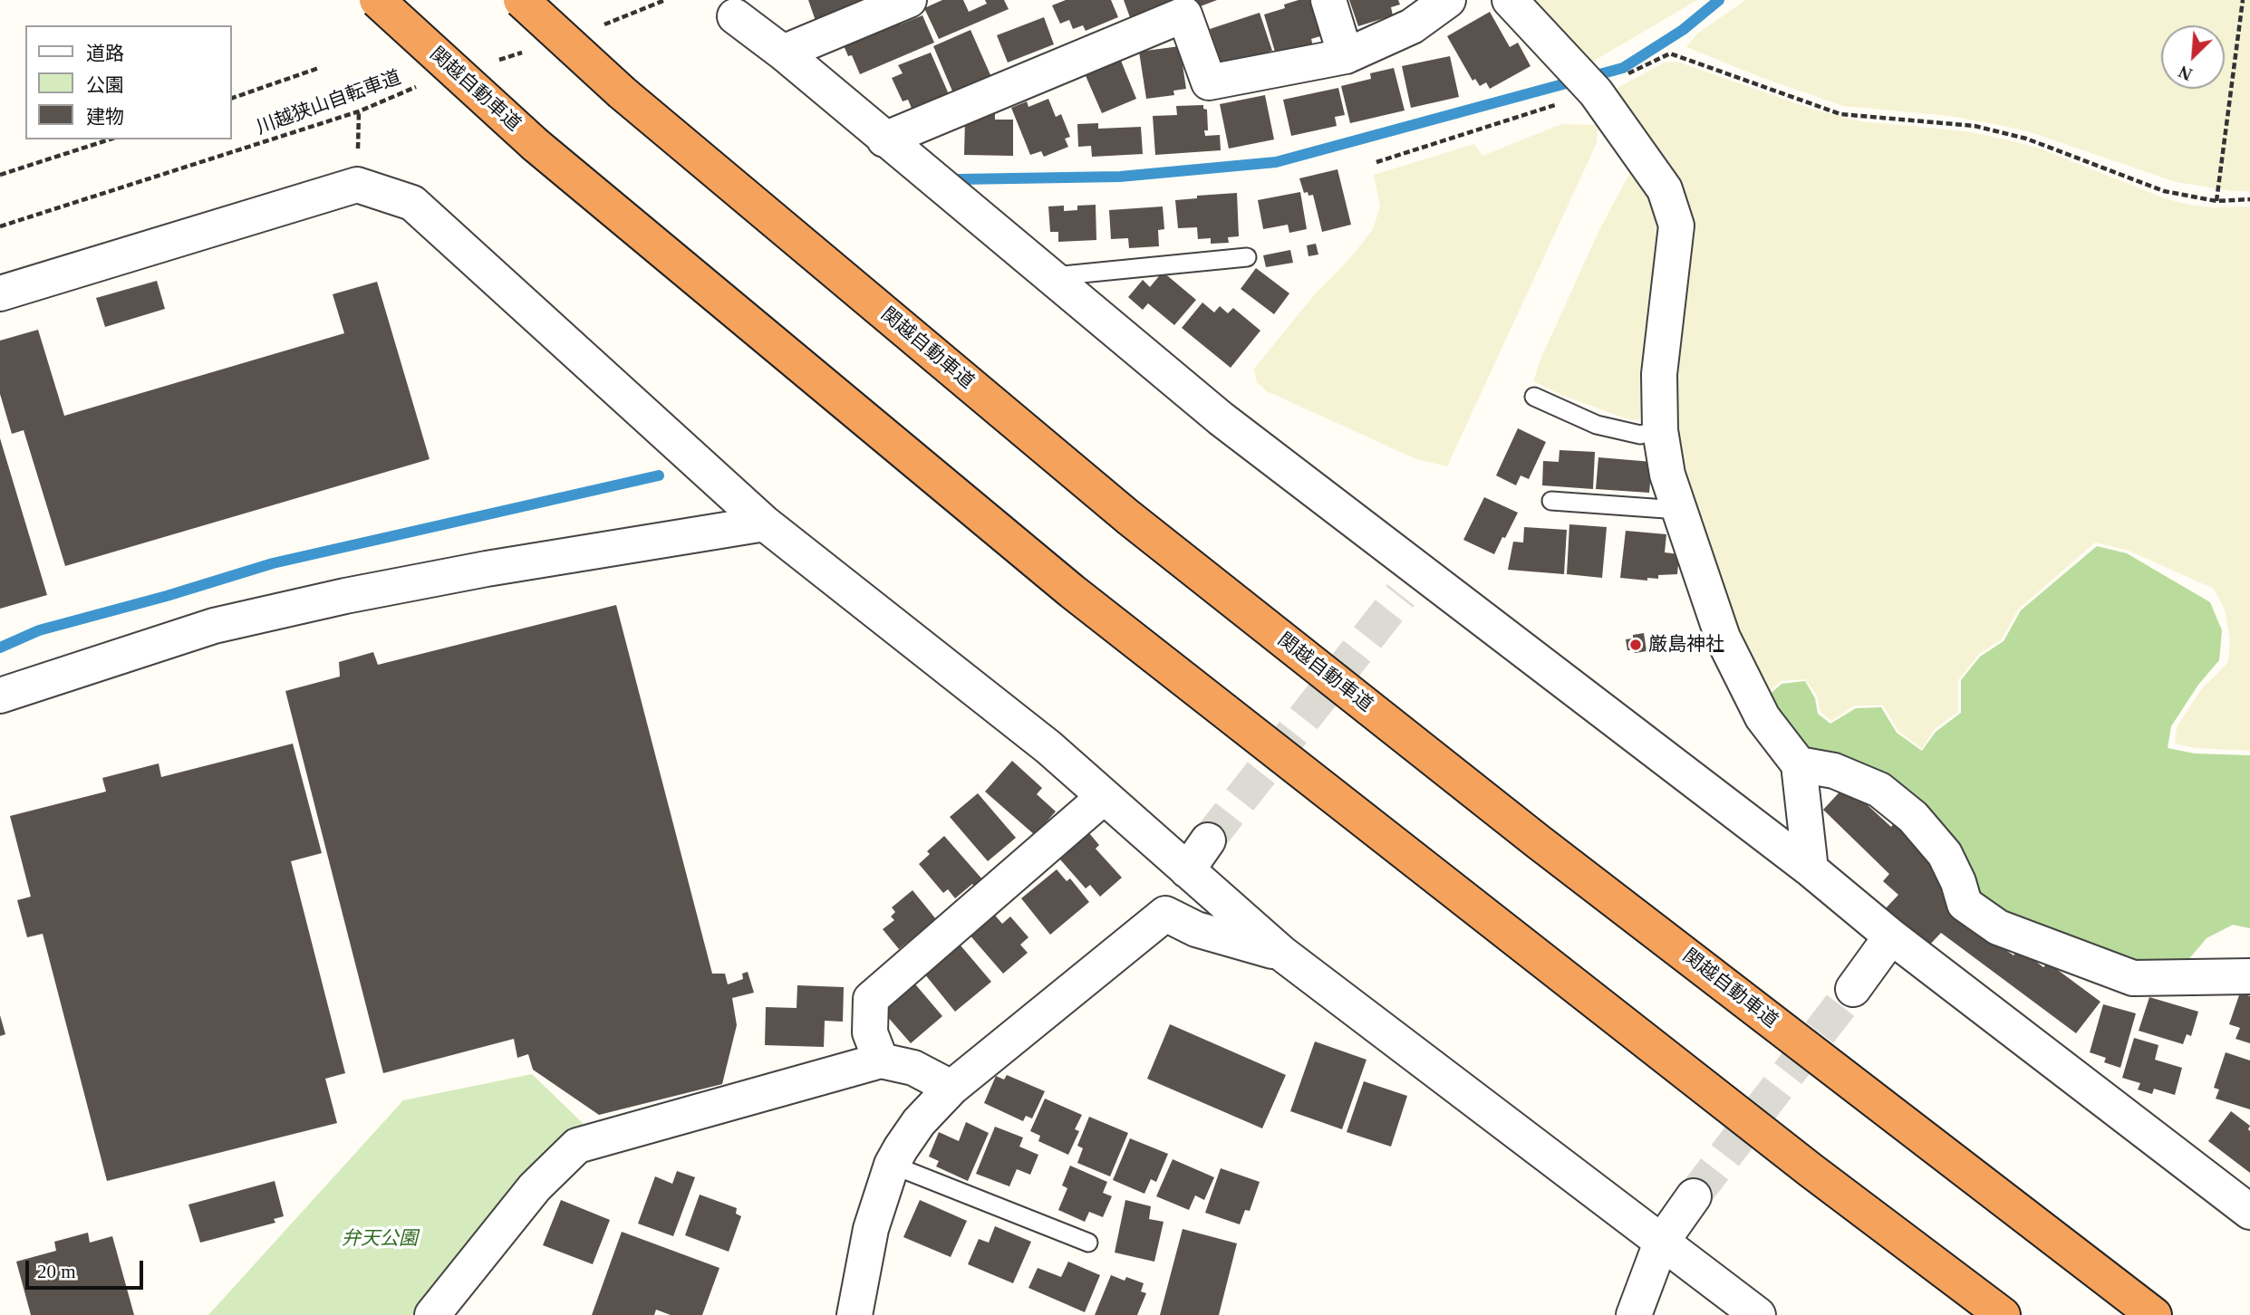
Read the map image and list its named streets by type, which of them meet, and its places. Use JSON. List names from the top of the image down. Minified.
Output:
{"streets":{"highway":["関越自動車道"],"path":["川越狭山自転車道"]},"parks":["弁天公園"],"places":["厳島神社"],"legend":["道路","公園","建物"],"scale_bar":"20 m","north":"bottom left"}
